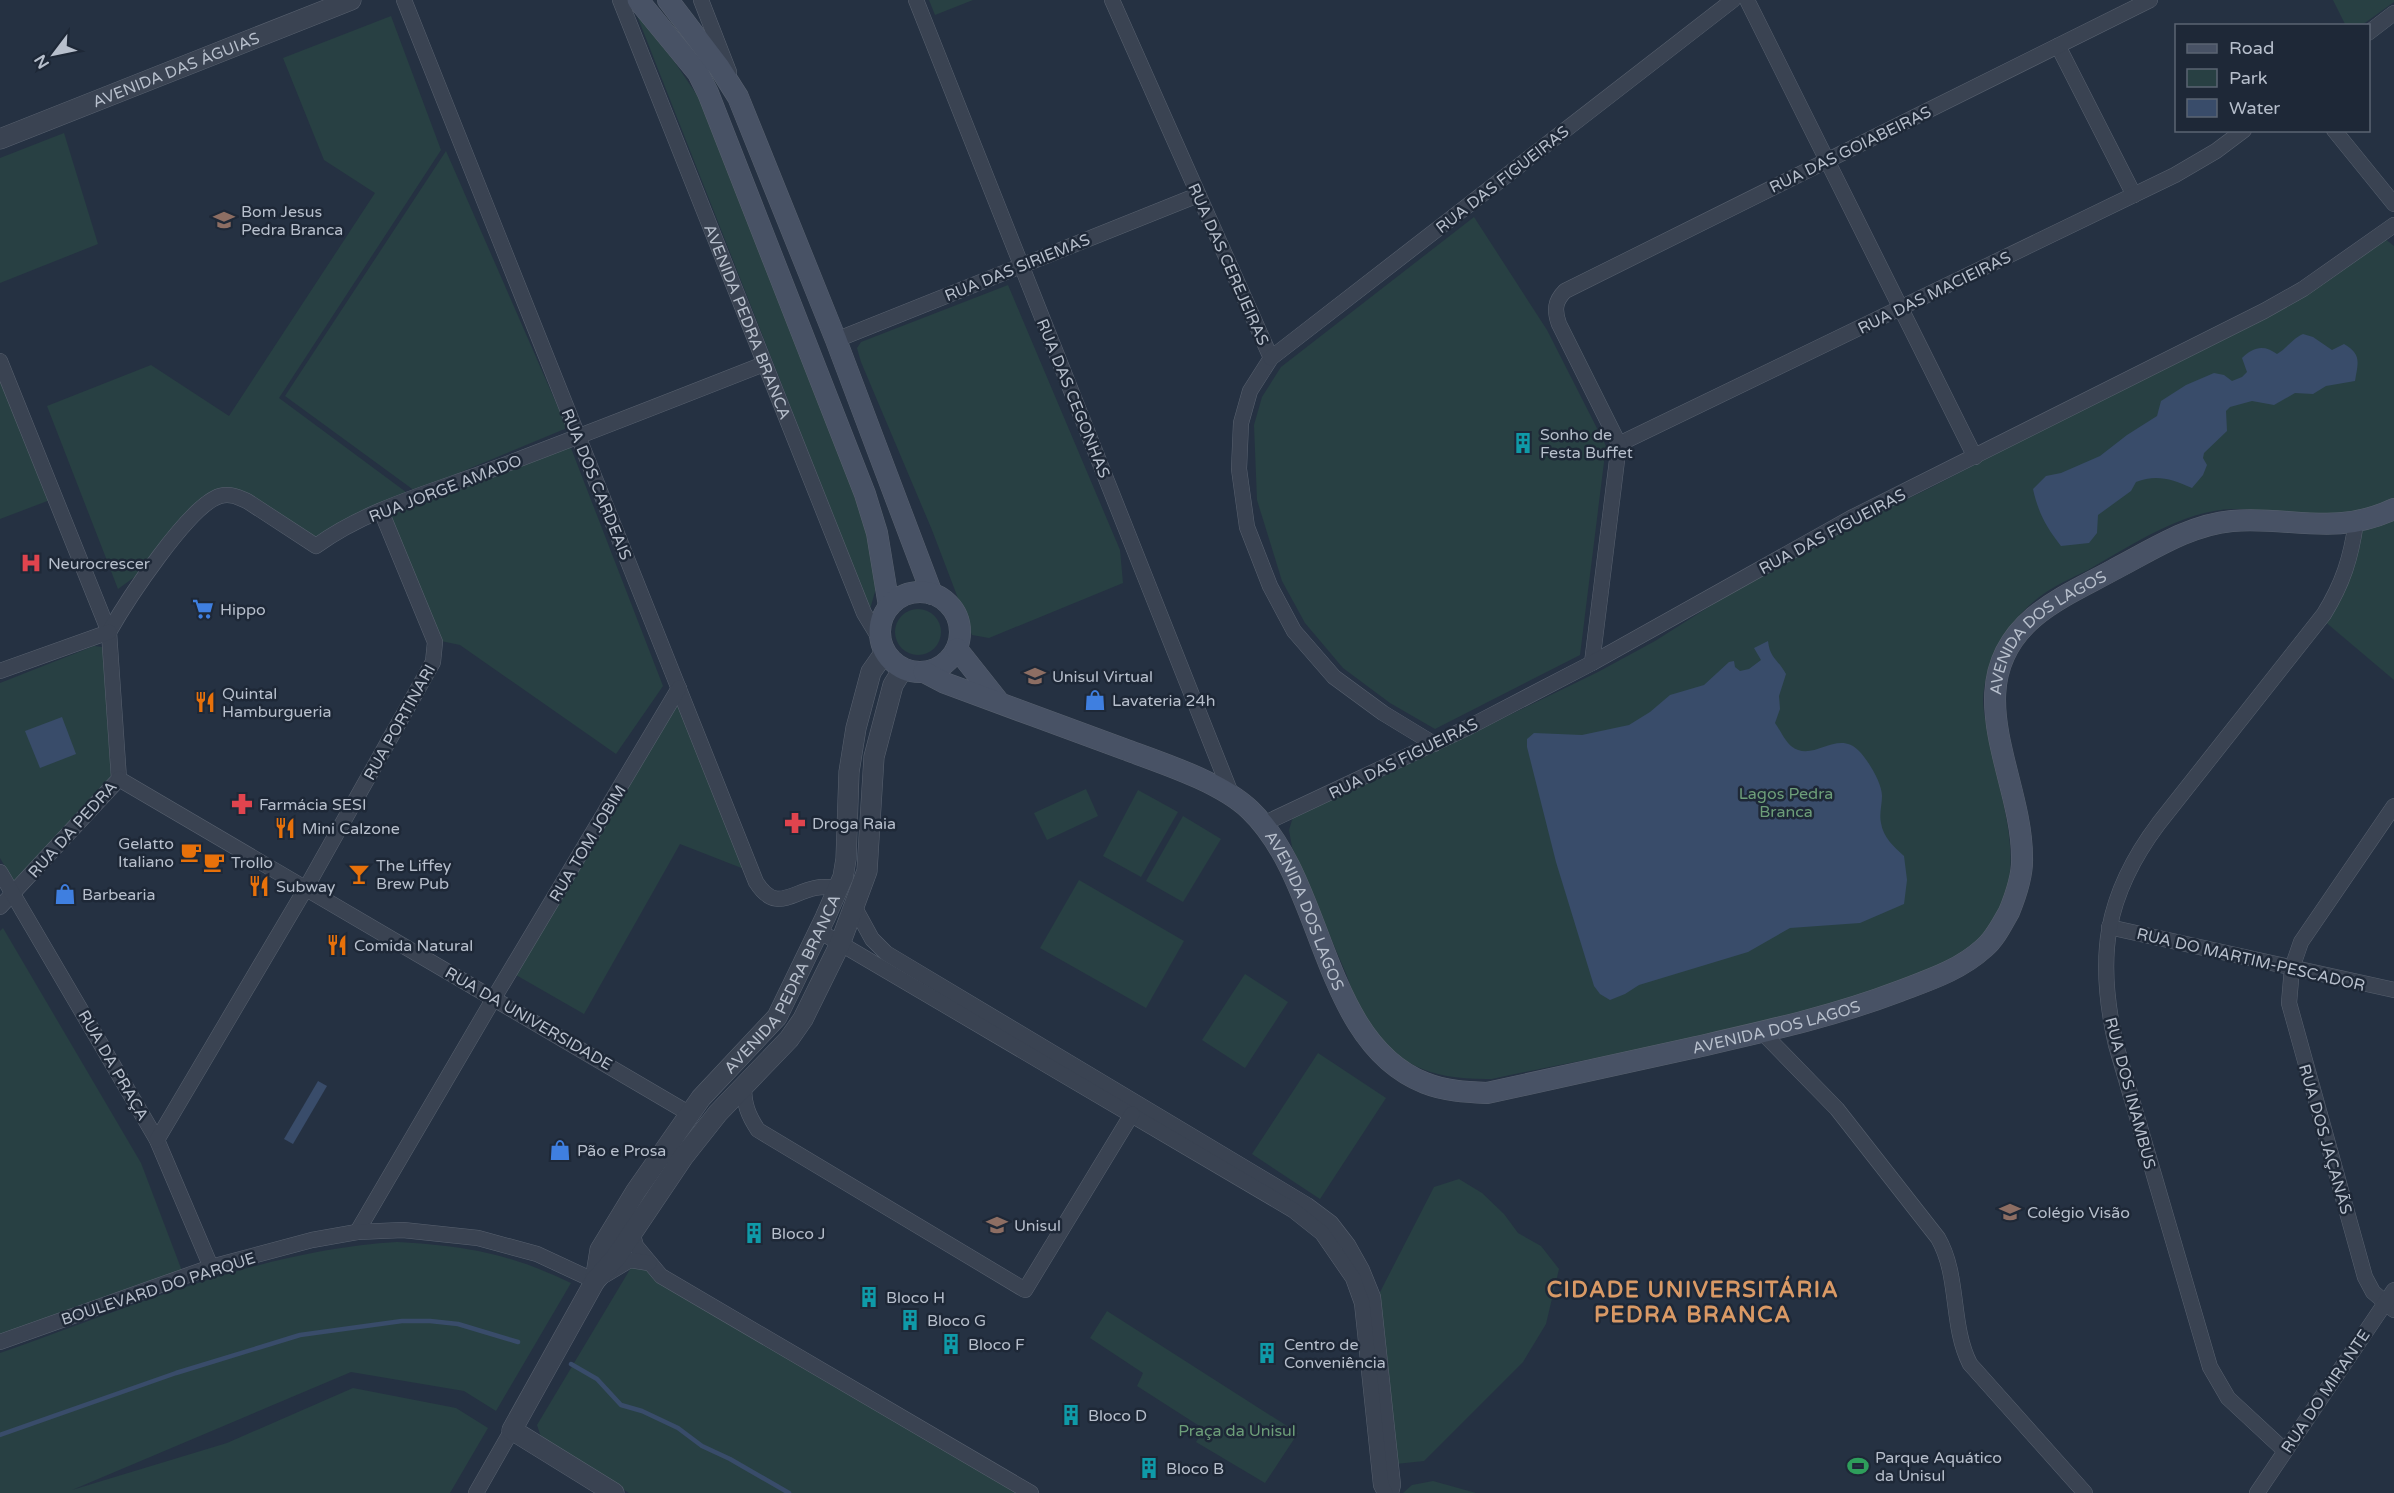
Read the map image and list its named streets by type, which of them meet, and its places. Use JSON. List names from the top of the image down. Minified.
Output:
{"streets":{"main road":["AVENIDA DOS LAGOS"],"street":["AVENIDA DAS ÁGUIAS","RUA DAS GOIABEIRAS","RUA DAS FIGUEIRAS","RUA DAS CEREJEIRAS","RUA DAS SIRIEMAS","RUA DAS MACIEIRAS","AVENIDA PEDRA BRANCA","RUA DAS CEGONHAS","RUA DOS CARDEAIS","RUA JORGE AMADO","RUA PORTINARI","RUA DA PEDRA","RUA TOM JOBIM","RUA DO MARTIM-PESCADOR","RUA DA UNIVERSIDADE","RUA DA PRAÇA","RUA DOS INAMBUS","RUA DOS JAÇANÃS","BOULEVARD DO PARQUE","RUA DO MIRANTE"]},"crossings":[["RUA DAS GOIABEIRAS","RUA DAS MACIEIRAS"],["RUA DAS FIGUEIRAS","RUA DAS CEREJEIRAS"],["RUA DAS FIGUEIRAS","AVENIDA DOS LAGOS"],["RUA DAS CEREJEIRAS","RUA DAS SIRIEMAS"],["RUA DAS SIRIEMAS","RUA DAS CEGONHAS"],["AVENIDA PEDRA BRANCA","RUA DOS CARDEAIS"],["AVENIDA PEDRA BRANCA","RUA JORGE AMADO"],["AVENIDA PEDRA BRANCA","AVENIDA DOS LAGOS"],["AVENIDA PEDRA BRANCA","RUA DA UNIVERSIDADE"],["AVENIDA PEDRA BRANCA","BOULEVARD DO PARQUE"],["RUA DAS CEGONHAS","AVENIDA DOS LAGOS"],["RUA DOS CARDEAIS","RUA JORGE AMADO"],["RUA DOS CARDEAIS","RUA TOM JOBIM"],["RUA JORGE AMADO","RUA PORTINARI"],["RUA JORGE AMADO","RUA DA PEDRA"],["AVENIDA DOS LAGOS","RUA DOS INAMBUS"],["RUA PORTINARI","RUA DA UNIVERSIDADE"],["RUA PORTINARI","RUA DA PRAÇA"],["RUA DA PEDRA","RUA DA UNIVERSIDADE"],["RUA DA PEDRA","RUA DA PRAÇA"],["RUA TOM JOBIM","RUA DA UNIVERSIDADE"],["RUA TOM JOBIM","BOULEVARD DO PARQUE"],["RUA DO MARTIM-PESCADOR","RUA DOS INAMBUS"],["RUA DO MARTIM-PESCADOR","RUA DOS JAÇANÃS"],["RUA DA PRAÇA","BOULEVARD DO PARQUE"],["RUA DOS INAMBUS","RUA DO MIRANTE"],["RUA DOS JAÇANÃS","RUA DO MIRANTE"]],"districts":["CIDADE UNIVERSITÁRIA PEDRA BRANCA"],"parks":["Lagos Pedra Branca","Praça da Unisul"],"places":{"school or university":["Bom Jesus Pedra Branca","Unisul Virtual","Colégio Visão","Unisul"],"building":["Sonho de Festa Buffet","Bloco J","Bloco H","Bloco G","Bloco F","Centro de Conveniência","Bloco D","Bloco B"],"hospital":["Neurocrescer"],"supermarket":["Hippo"],"shop":["Lavateria 24h","Barbearia","Pão e Prosa"],"restaurant":["Quintal Hamburgueria","Mini Calzone","Subway","Comida Natural"],"pharmacy":["Farmácia SESI","Droga Raia"],"cafe":["Gelatto Italiano","Trollo"],"bar":["The Liffey Brew Pub"],"sports":["Parque Aquático da Unisul"]},"legend":["Road","Park","Water"],"north":"bottom left"}
